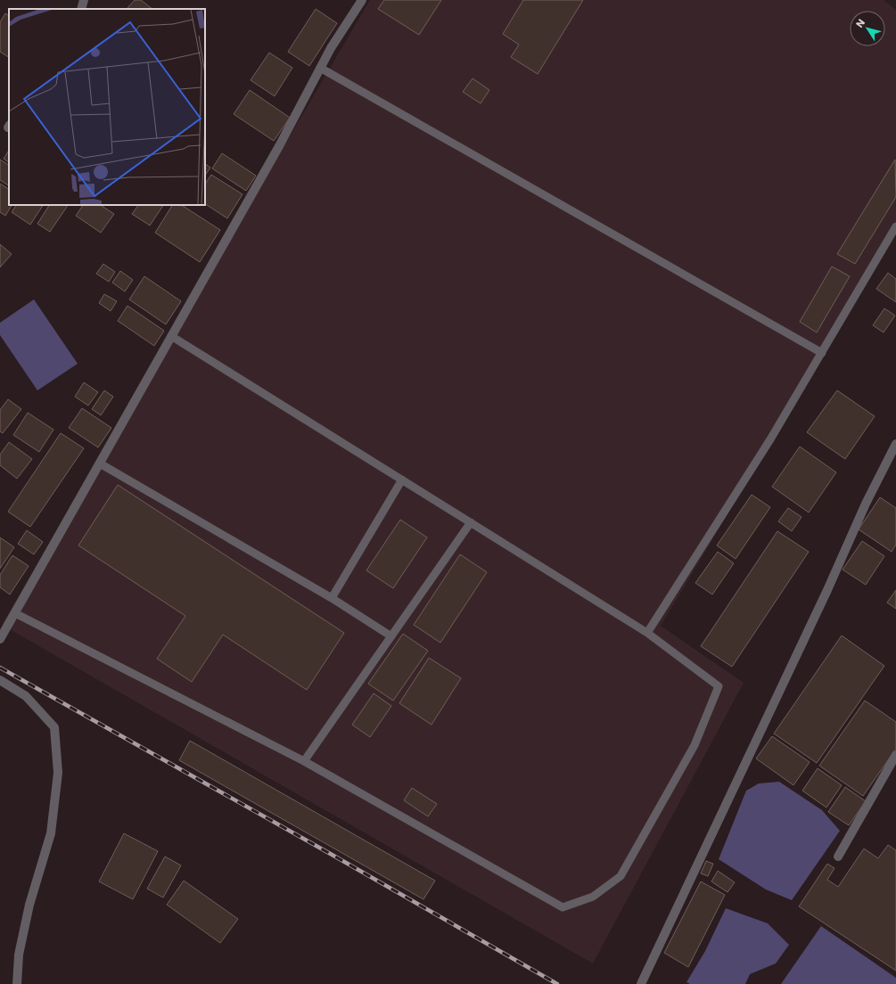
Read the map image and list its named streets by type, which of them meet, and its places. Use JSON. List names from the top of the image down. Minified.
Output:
{"north":"top left"}
